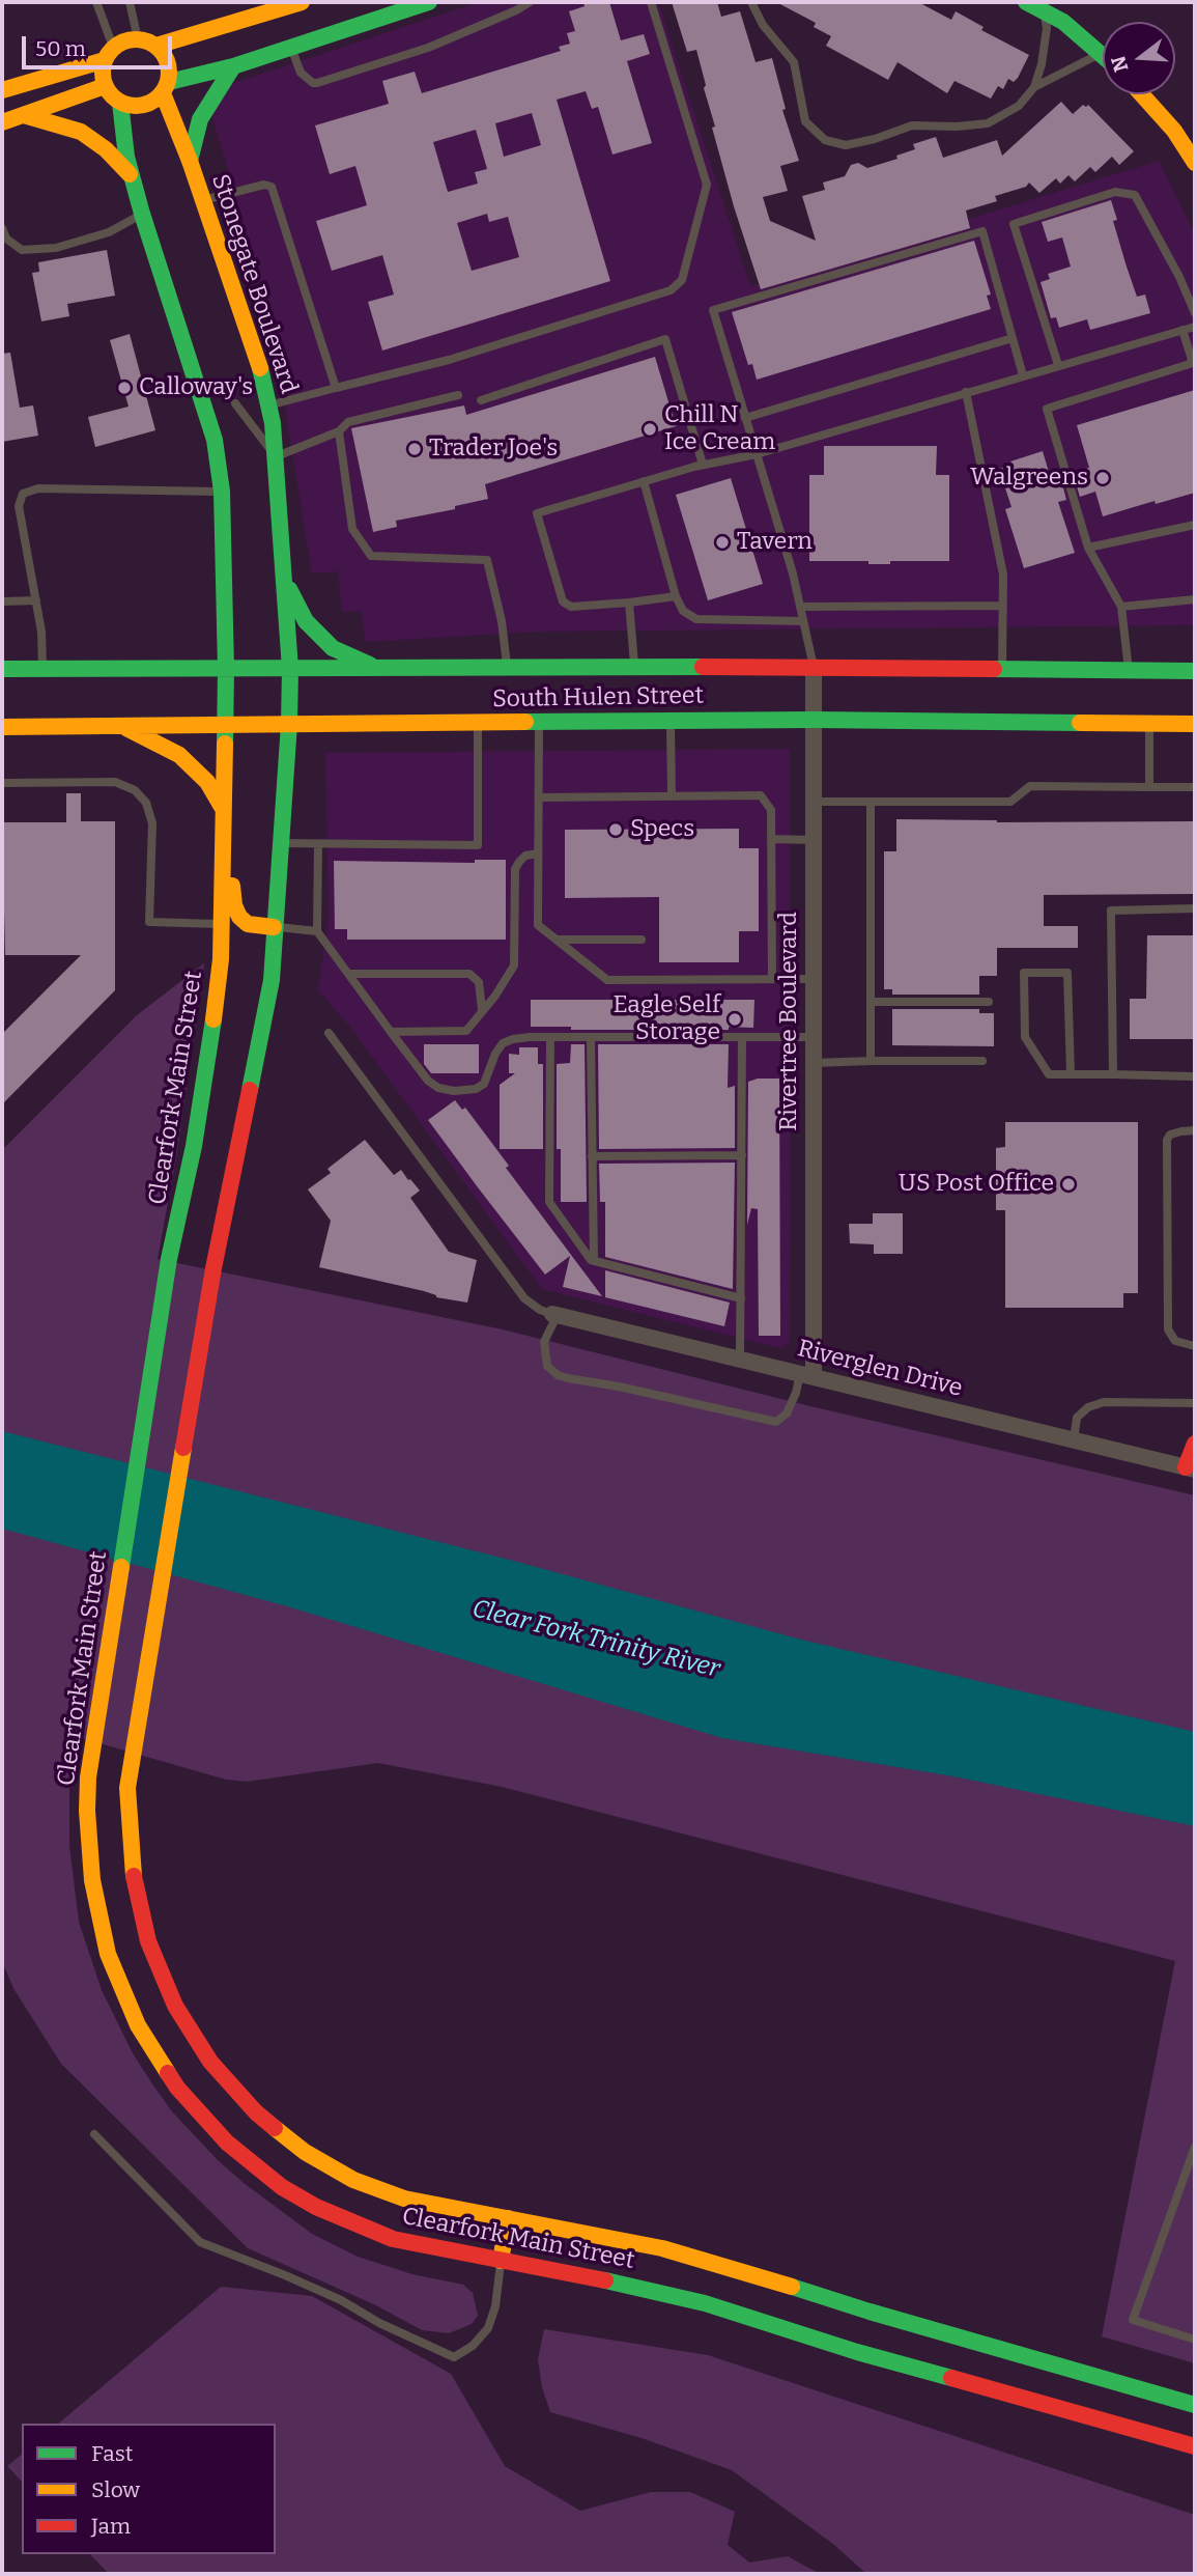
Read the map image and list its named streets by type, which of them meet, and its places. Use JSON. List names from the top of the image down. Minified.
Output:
{"streets":{"street":["Stonegate Boulevard","South Hulen Street","Rivertree Boulevard","Clearfork Main Street","Riverglen Drive"]},"crossings":[["Stonegate Boulevard","South Hulen Street"],["Stonegate Boulevard","Clearfork Main Street"],["South Hulen Street","Rivertree Boulevard"],["South Hulen Street","Clearfork Main Street"],["Rivertree Boulevard","Riverglen Drive"]],"water":["Clear Fork Trinity River"],"places":["Calloway's","Chill N Ice Cream","Trader Joe's","Walgreens","Tavern","Specs","Eagle Self Storage","US Post Office"],"legend":["Fast","Slow","Jam"],"scale_bar":"50 m","north":"left"}
